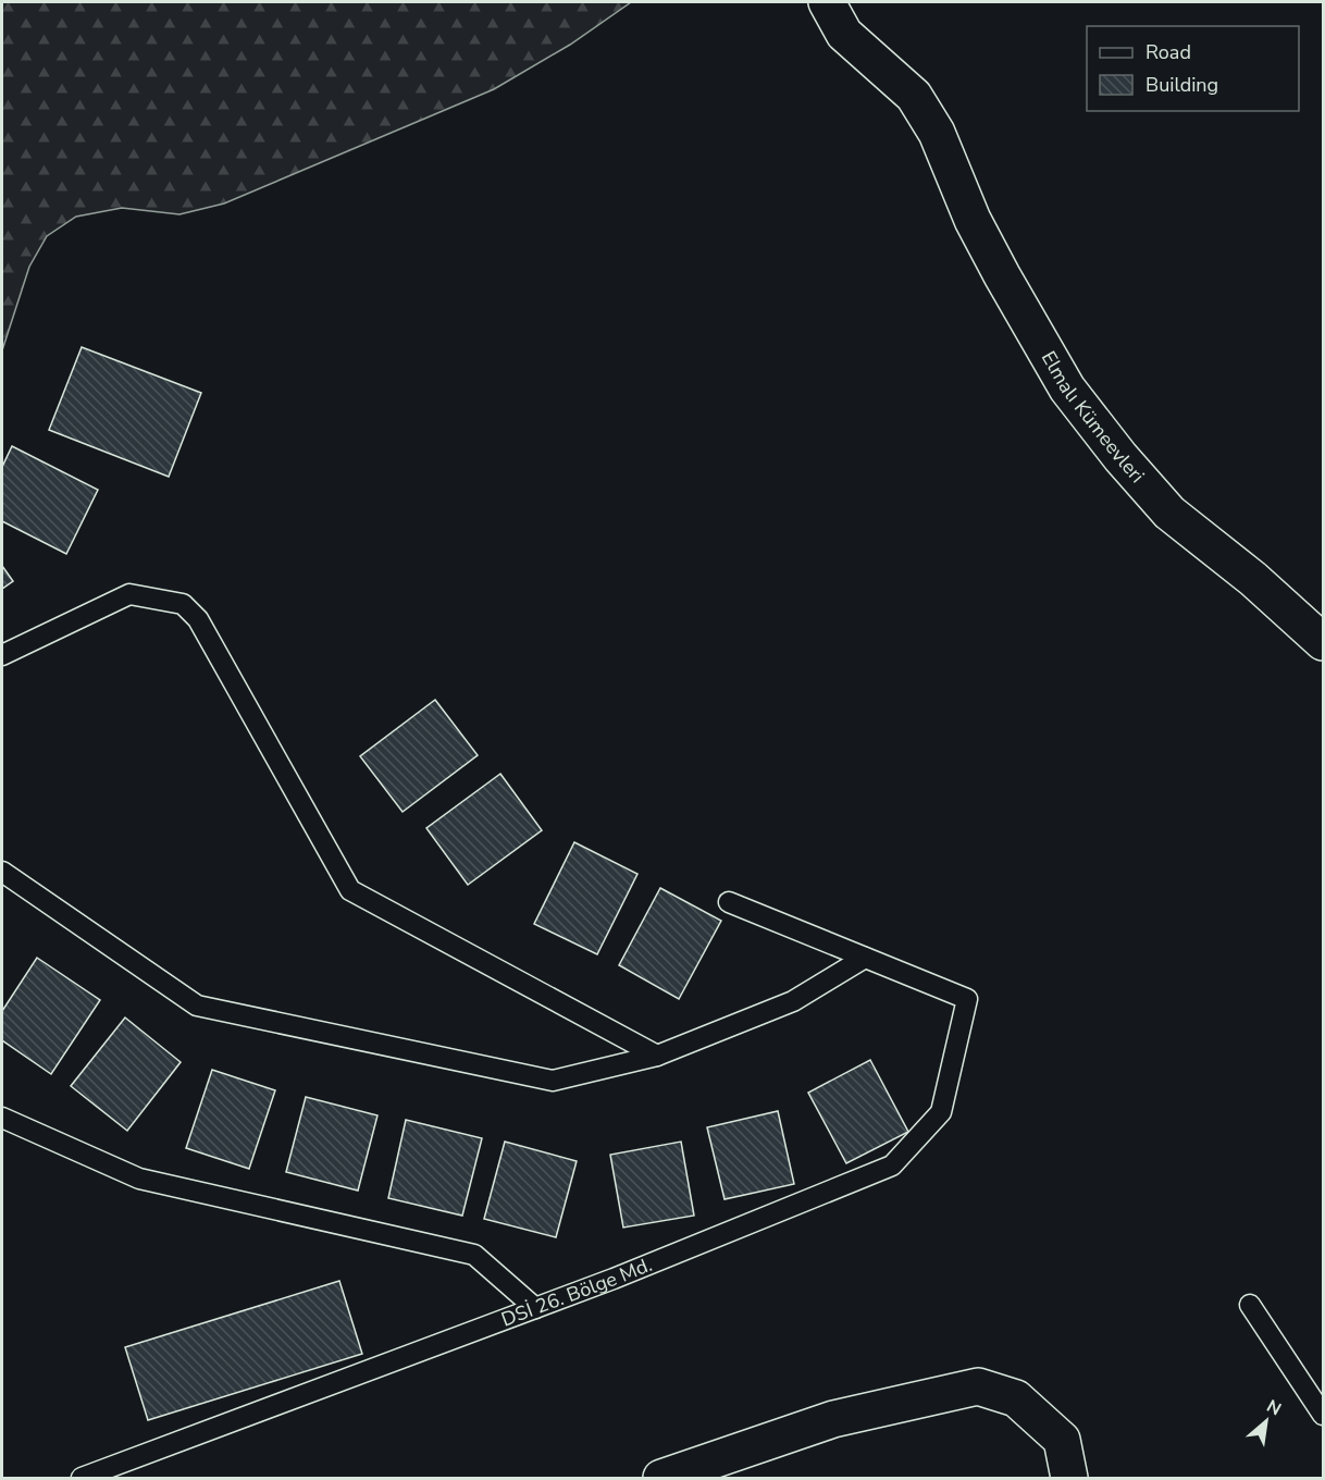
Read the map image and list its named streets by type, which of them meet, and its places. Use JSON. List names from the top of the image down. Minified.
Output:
{"streets":{"street":["Elmalı Kümeevleri"],"lane":["DSİ 26. Bölge Md."]},"legend":["Road","Building"],"north":"top right"}
